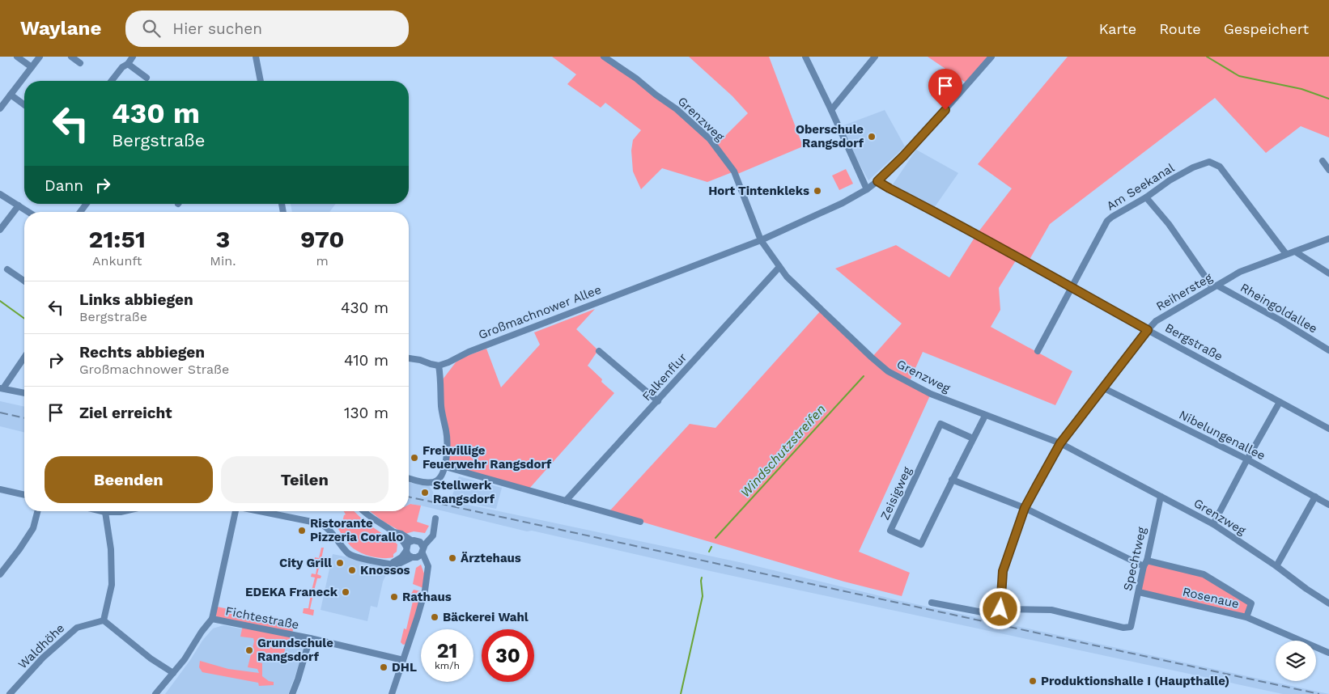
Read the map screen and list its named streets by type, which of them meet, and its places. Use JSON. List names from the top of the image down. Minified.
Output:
{"streets":{"street":["Grenzweg","Am Seekanal","Reihersteg","Rheingoldallee","Großmachnower Allee","Bergstraße","Falkenflur","Nibelungenallee","Zeisigweg","Spechtweg","Rosenaue","Fichtestraße","Waldhöhe"]},"crossings":[["Grenzweg","Reihersteg"],["Grenzweg","Großmachnower Allee"],["Grenzweg","Falkenflur"],["Grenzweg","Zeisigweg"],["Grenzweg","Spechtweg"],["Am Seekanal","Reihersteg"],["Am Seekanal","Bergstraße"],["Reihersteg","Rheingoldallee"],["Reihersteg","Bergstraße"],["Reihersteg","Nibelungenallee"],["Reihersteg","Spechtweg"],["Großmachnower Allee","Bergstraße"],["Spechtweg","Rosenaue"]],"water":["Windschutzstreifen"],"places":["Oberschule Rangsdorf","Hort Tintenkleks","Freiwillige Feuerwehr Rangsdorf","Stellwerk Rangsdorf","Ristorante Pizzeria Corallo","Ärztehaus","City Grill","Knossos","EDEKA Franeck","Rathaus","Bäckerei Wahl","Grundschule Rangsdorf","DHL","Produktionshalle I (Haupthalle)"],"page":{"header":"Waylane","search":"Hier suchen","nav":["Karte","Route","Gespeichert"],"turn":["430 m","Bergstraße"],"then":"Dann","eta":["21:51","Ankunft","3","Min.","970","m"],"list":[{"name":"Links abbiegen","note":"Bergstraße","value":"430 m"},{"name":"Rechts abbiegen","note":"Großmachnower Straße","value":"410 m"},{"name":"Ziel erreicht","value":"130 m"}],"buttons":["Beenden","Teilen"],"speed":"21 km/h","limit":"30"}}
